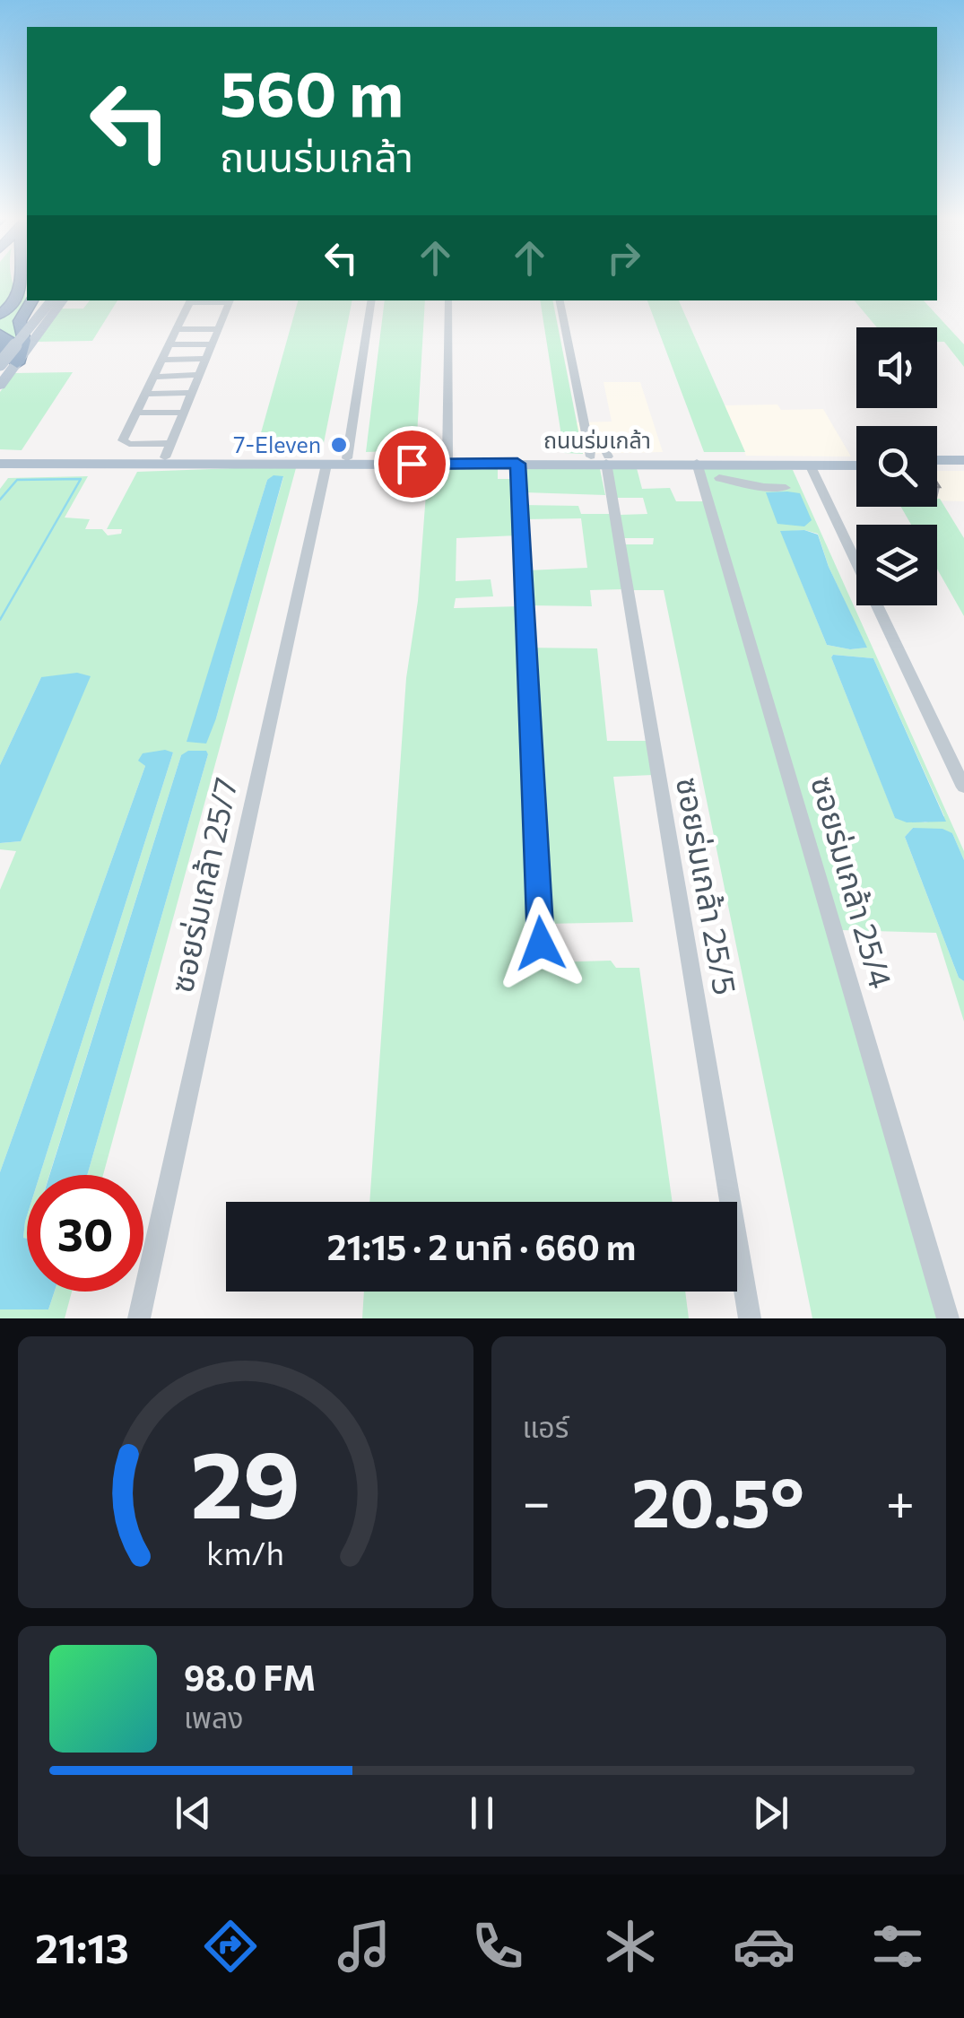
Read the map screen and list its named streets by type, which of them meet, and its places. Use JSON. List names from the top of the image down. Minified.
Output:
{"streets":{"main road":["ถนนร่มเกล้า"],"street":["ซอยร่มเกล้า 25/4","ซอยร่มเกล้า 25/7","ซอยร่มเกล้า 25/5"]},"crossings":[["ถนนร่มเกล้า","ซอยร่มเกล้า 25/4"],["ถนนร่มเกล้า","ซอยร่มเกล้า 25/7"],["ถนนร่มเกล้า","ซอยร่มเกล้า 25/5"]],"places":["7-Eleven"],"page":{"turn":["560 m","ถนนร่มเกล้า"],"limit":"30","trip":"21:15 · 2 นาที · 660 m","tile":"แอร์","heat":["−","20.5°","+"],"song":["98.0 FM","เพลง"],"tabs":"21:13","gauge":["29","km/h"]}}
